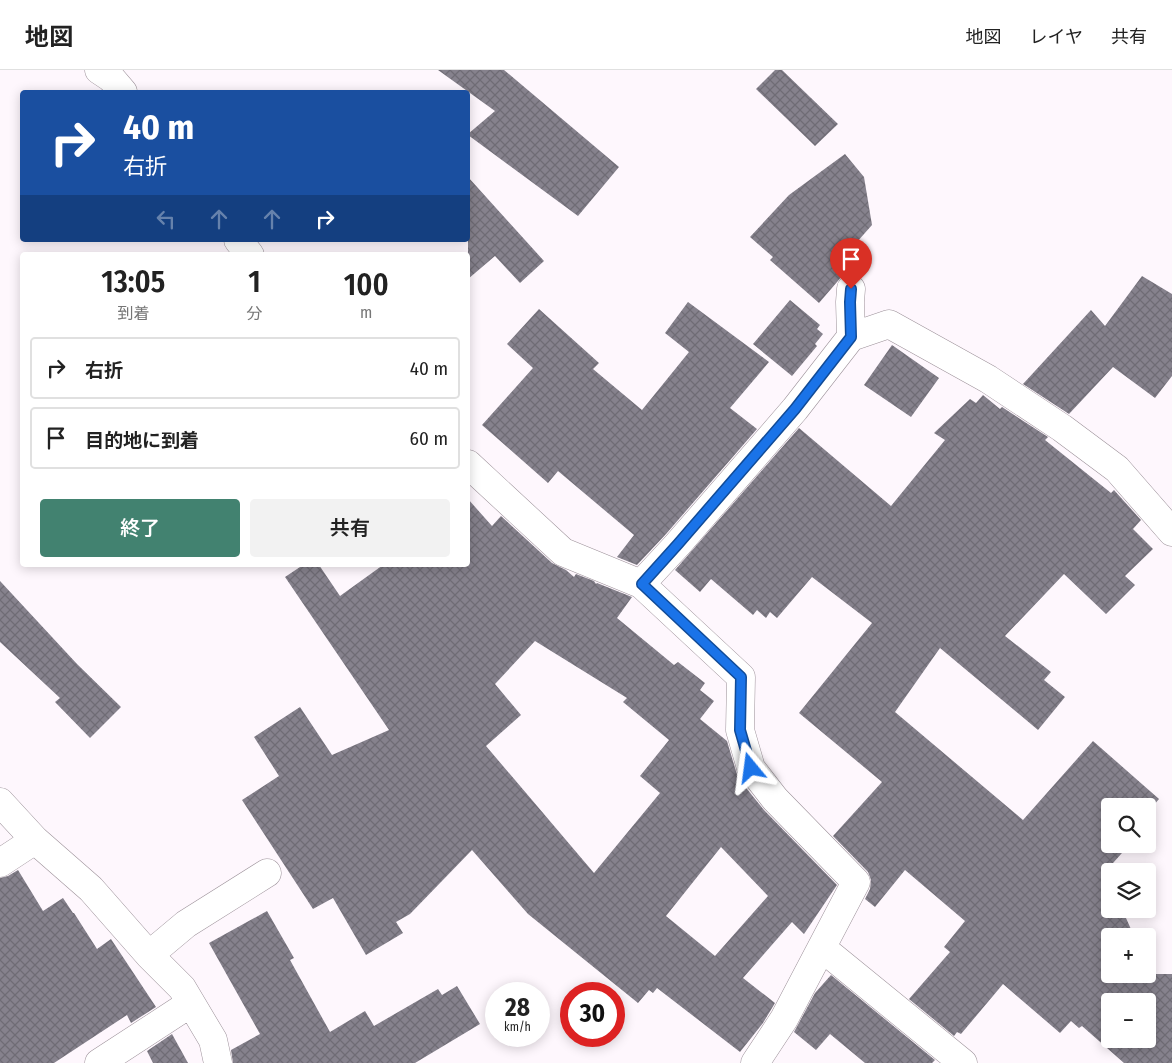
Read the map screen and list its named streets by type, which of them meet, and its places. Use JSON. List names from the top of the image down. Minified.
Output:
{"page":{"header":"地図","nav":["地図","レイヤ","共有"],"turn":["40 m","右折"],"eta":["13:05","到着","1","分","100","m"],"list":[{"name":"右折","value":"40 m"},{"name":"目的地に到着","value":"60 m"}],"buttons":["終了","共有"],"map_buttons":["+","−"],"speed":"28 km/h","limit":"30"}}
